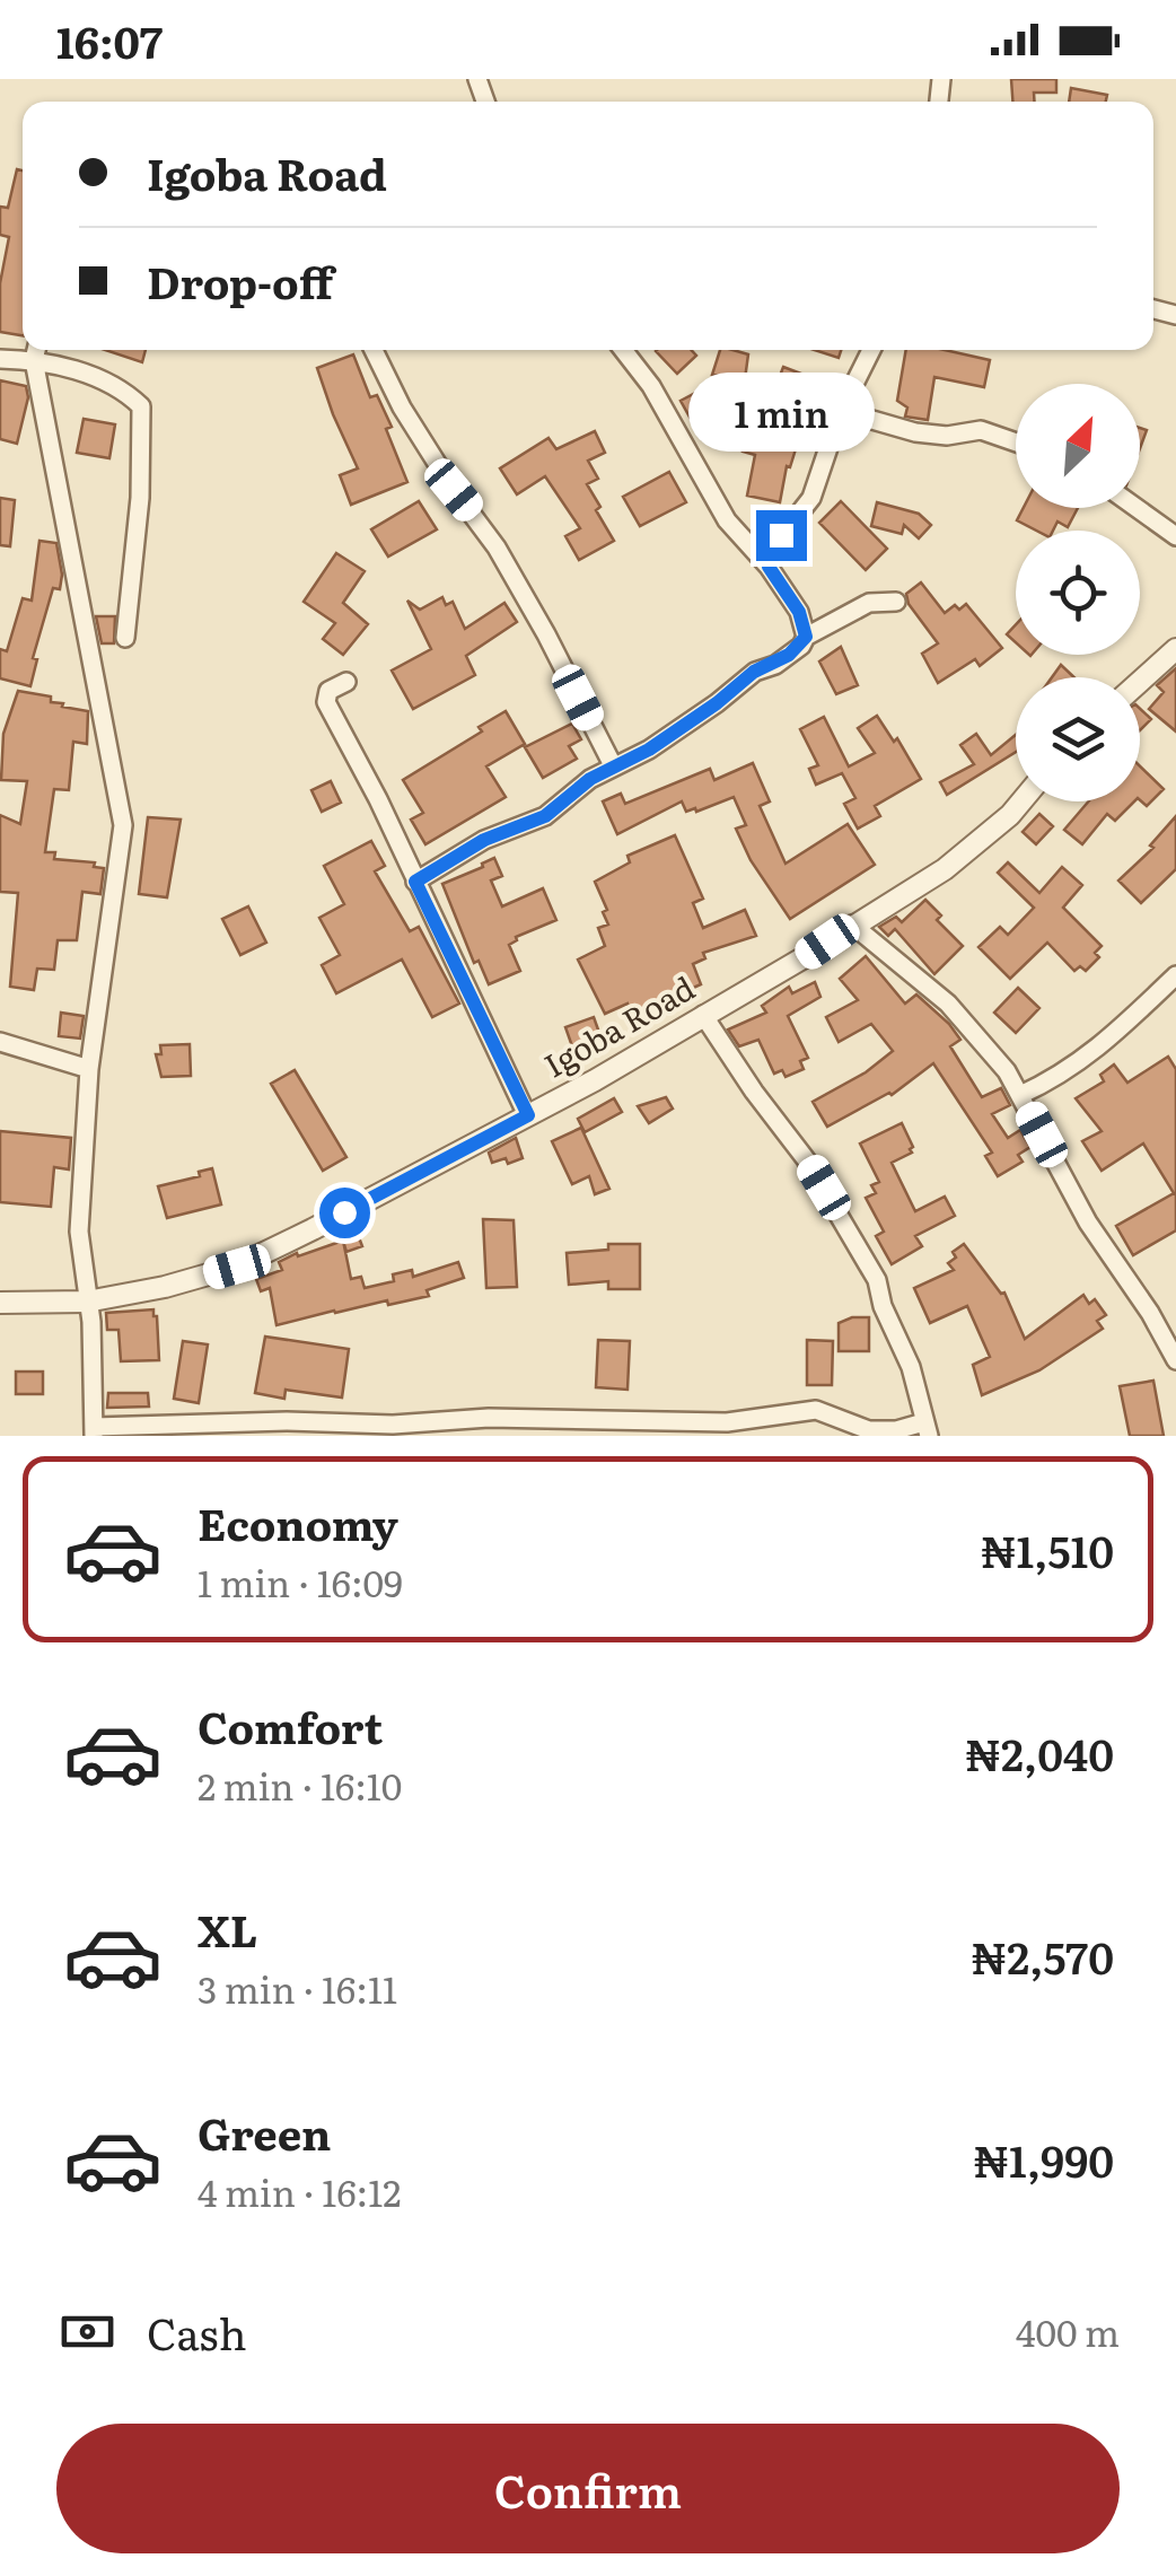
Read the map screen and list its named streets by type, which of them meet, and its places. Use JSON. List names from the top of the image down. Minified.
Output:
{"streets":{"street":["Igoba Road"]},"north":"top right","page":{"status":"16:07","banner":["Igoba Road","Drop-off"],"bubble":"1 min","list":[{"name":"Economy","note":"1 min · 16:09","value":"₦1,510"},{"name":"Comfort","note":"2 min · 16:10","value":"₦2,040"},{"name":"XL","note":"3 min · 16:11","value":"₦2,570"},{"name":"Green","note":"4 min · 16:12","value":"₦1,990"}],"pay":["Cash","400 m"],"buttons":"Confirm"}}
